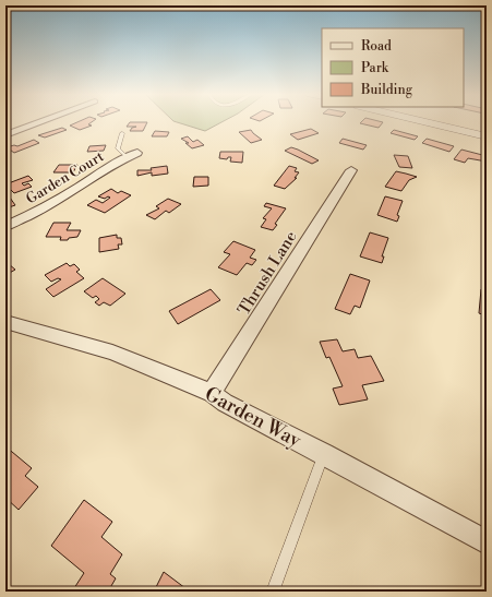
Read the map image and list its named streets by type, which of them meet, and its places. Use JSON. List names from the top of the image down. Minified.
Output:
{"streets":{"street":["Garden Court","Thrush Lane","Garden Way"]},"crossings":[["Thrush Lane","Garden Way"]],"legend":["Road","Park","Building"]}
